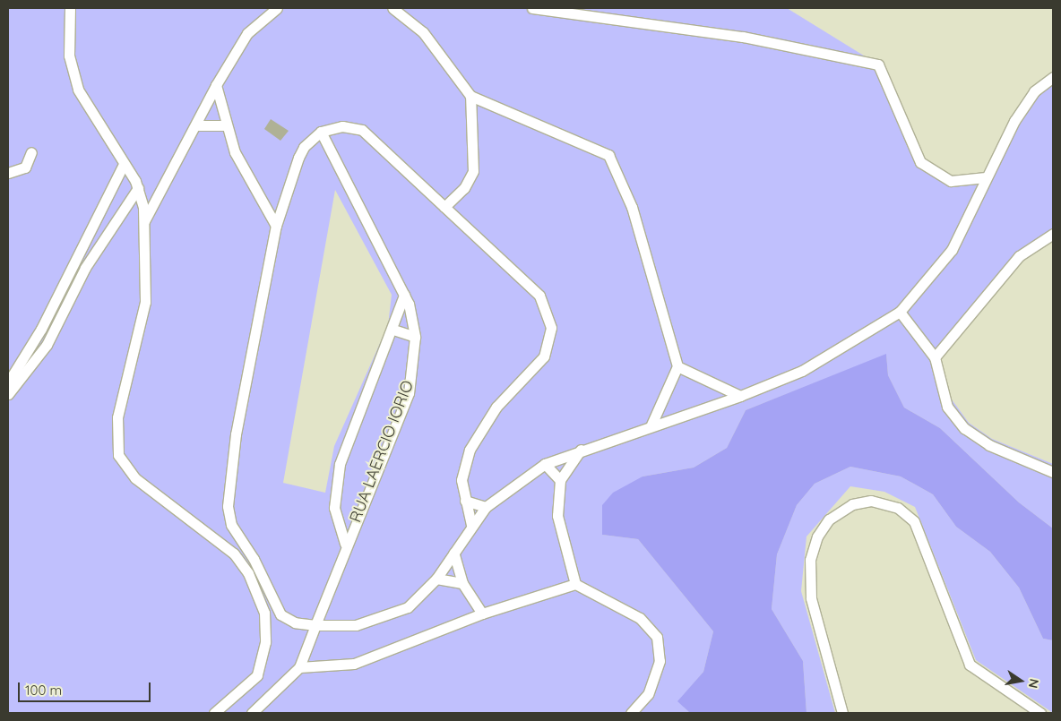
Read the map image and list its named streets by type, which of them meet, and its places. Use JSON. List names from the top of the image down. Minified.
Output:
{"streets":{"street":["RUA LAERCIO IORIO"]},"scale_bar":"100 m","north":"right"}
